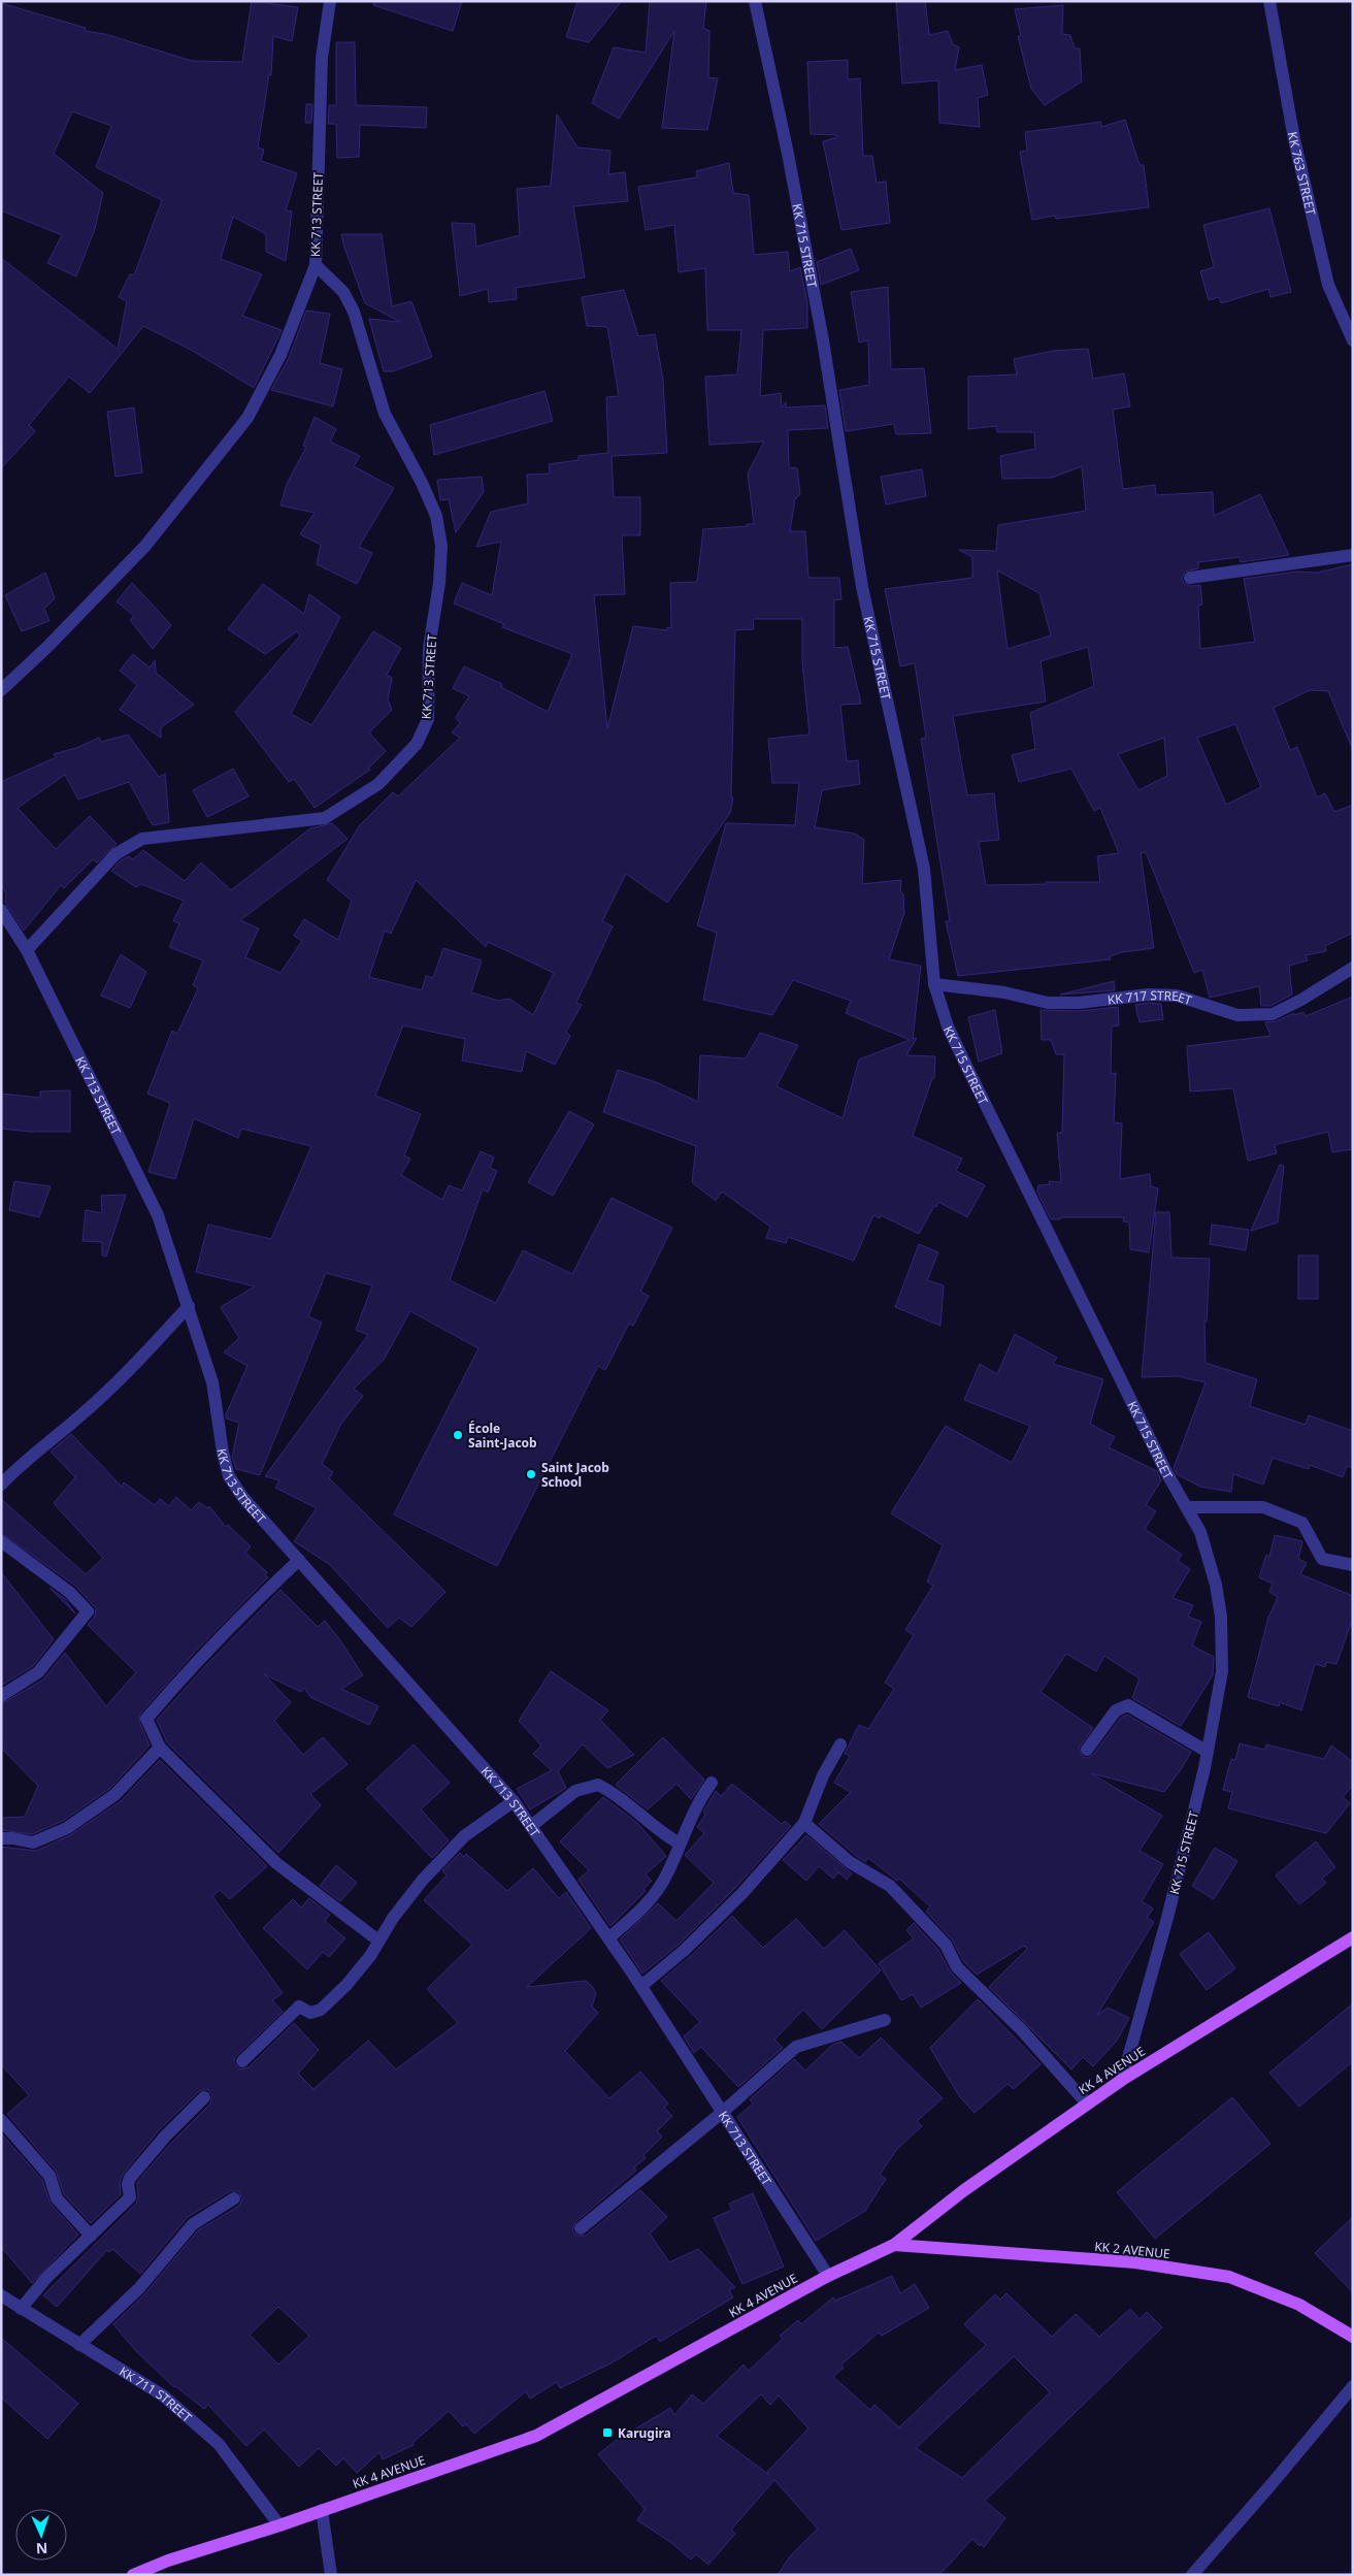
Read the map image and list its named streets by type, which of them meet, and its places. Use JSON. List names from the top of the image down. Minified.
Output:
{"streets":{"main road":["KK 4 AVENUE","KK 2 AVENUE"],"street":["KK 763 STREET","KK 713 STREET","KK 715 STREET","KK 717 STREET","KK 711 STREET"]},"crossings":[["KK 713 STREET","KK 4 AVENUE"],["KK 715 STREET","KK 717 STREET"],["KK 715 STREET","KK 4 AVENUE"],["KK 4 AVENUE","KK 2 AVENUE"],["KK 4 AVENUE","KK 711 STREET"]],"places":{"other":["École Saint-Jacob","Saint Jacob School"],"transit":["Karugira"]},"north":"bottom"}
